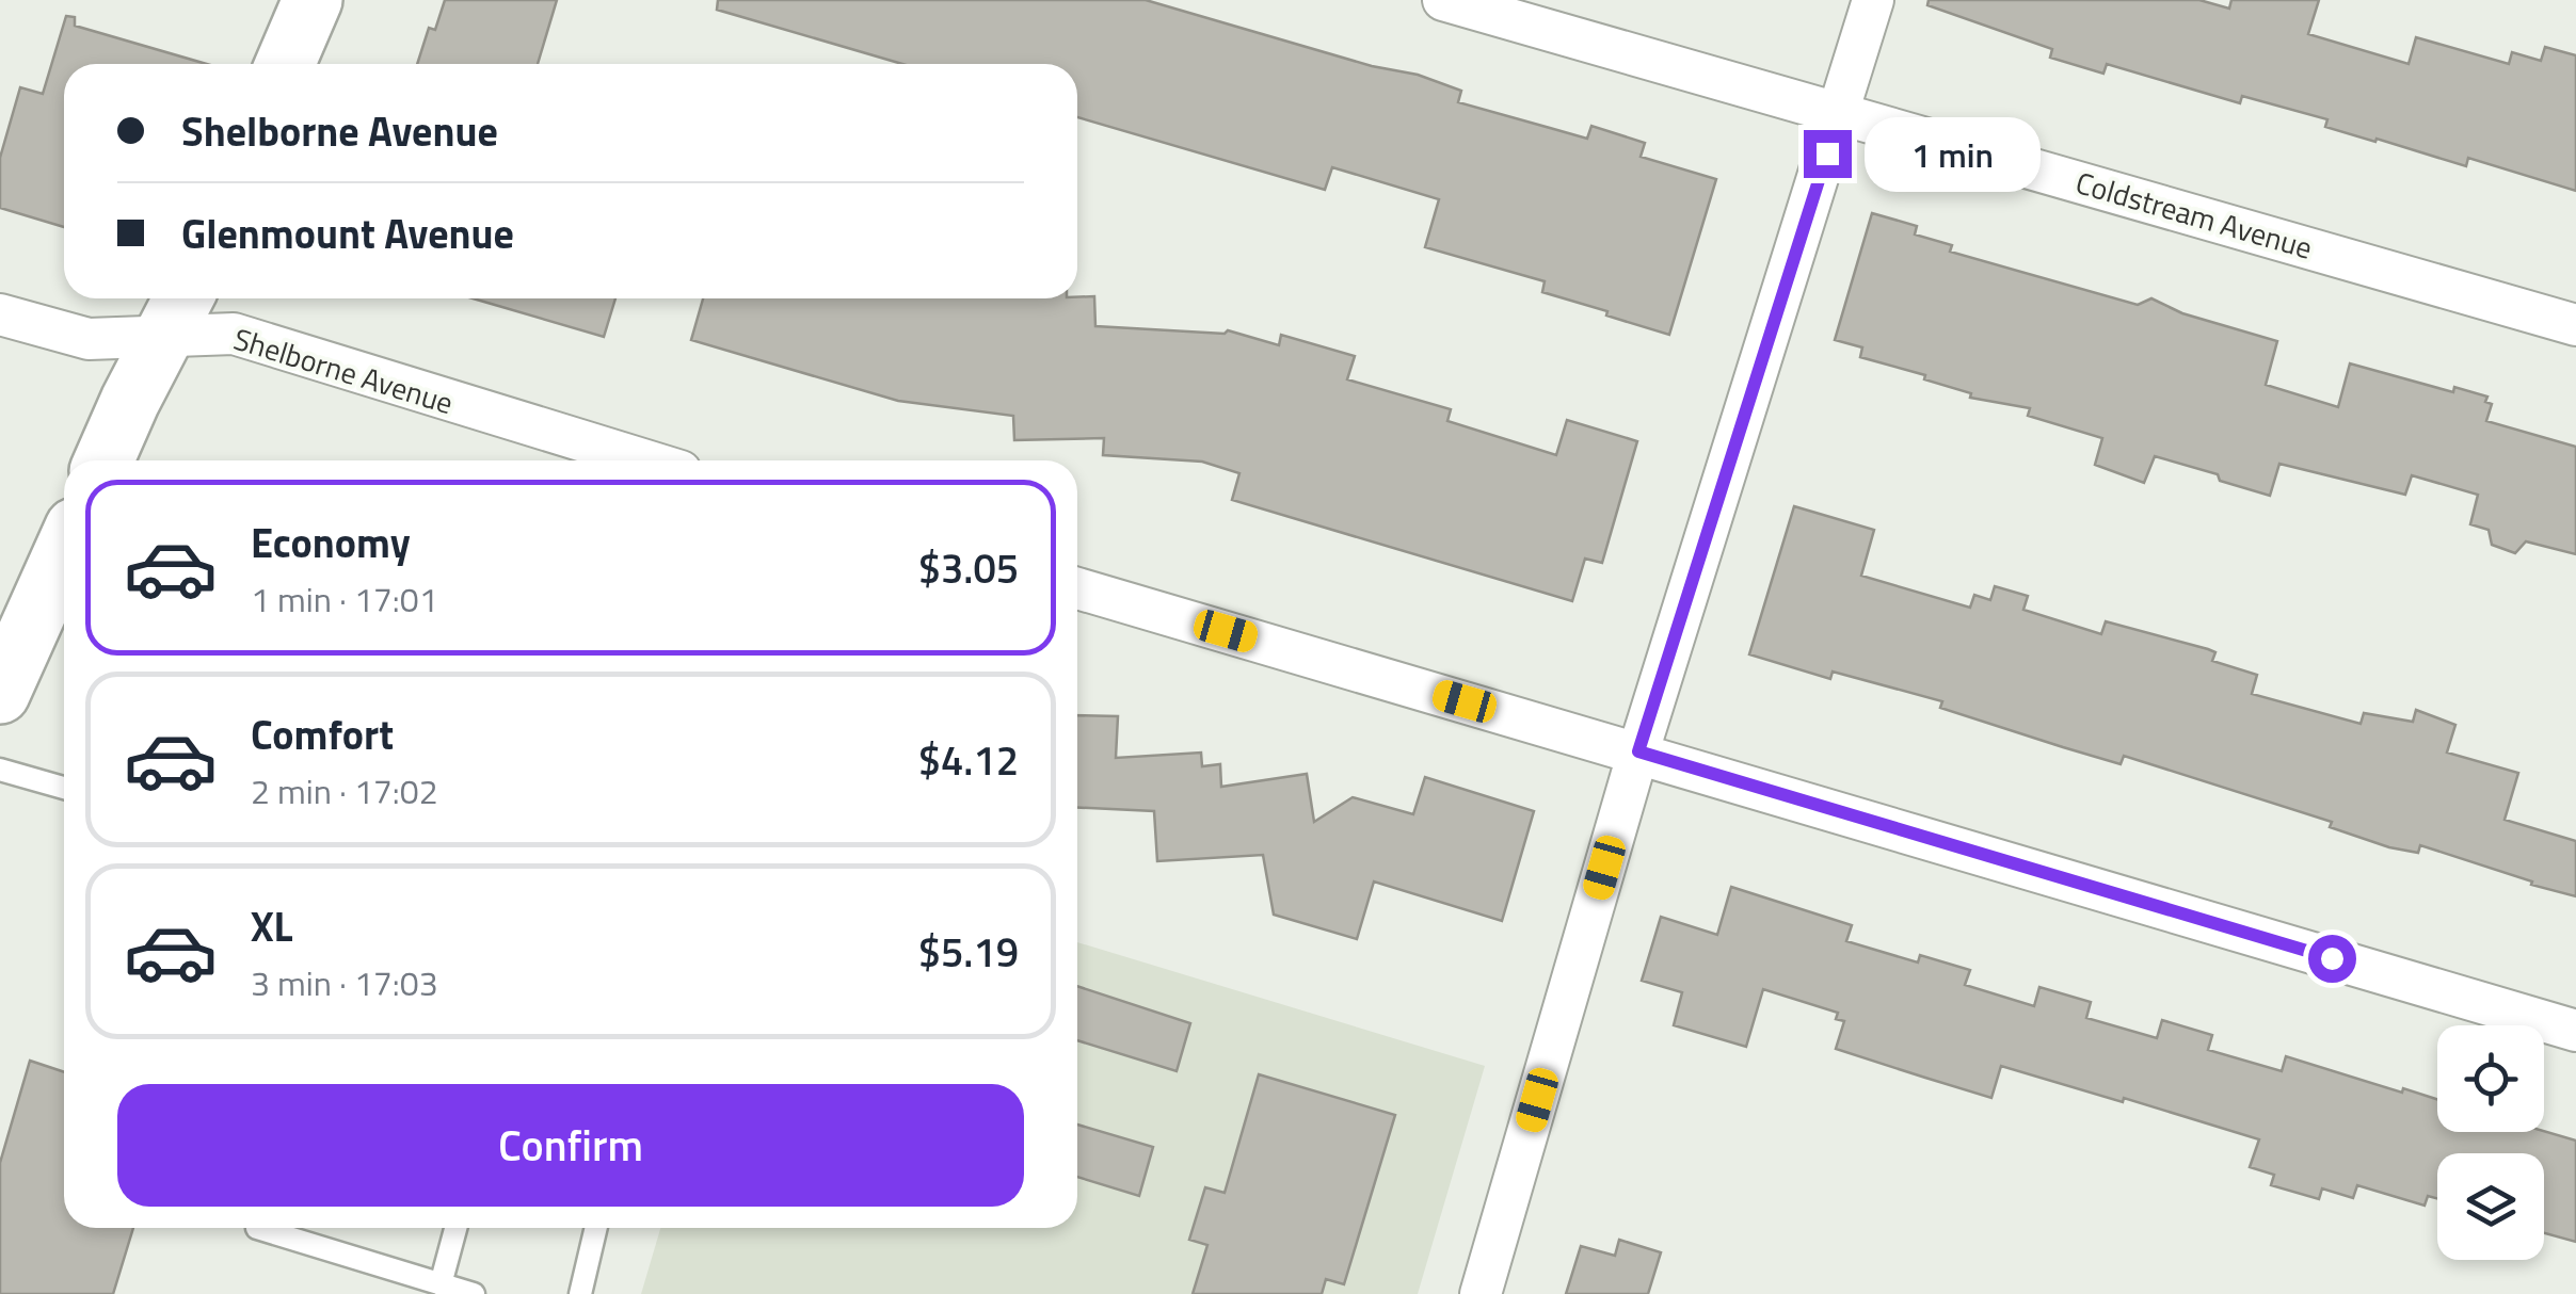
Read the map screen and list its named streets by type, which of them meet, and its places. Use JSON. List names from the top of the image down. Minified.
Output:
{"streets":{"street":["Coldstream Avenue","Shelborne Avenue"]},"page":{"banner":["Shelborne Avenue","Glenmount Avenue"],"bubble":"1 min","list":[{"name":"Economy","note":"1 min · 17:01","value":"$3.05"},{"name":"Comfort","note":"2 min · 17:02","value":"$4.12"},{"name":"XL","note":"3 min · 17:03","value":"$5.19"}],"buttons":"Confirm"}}
